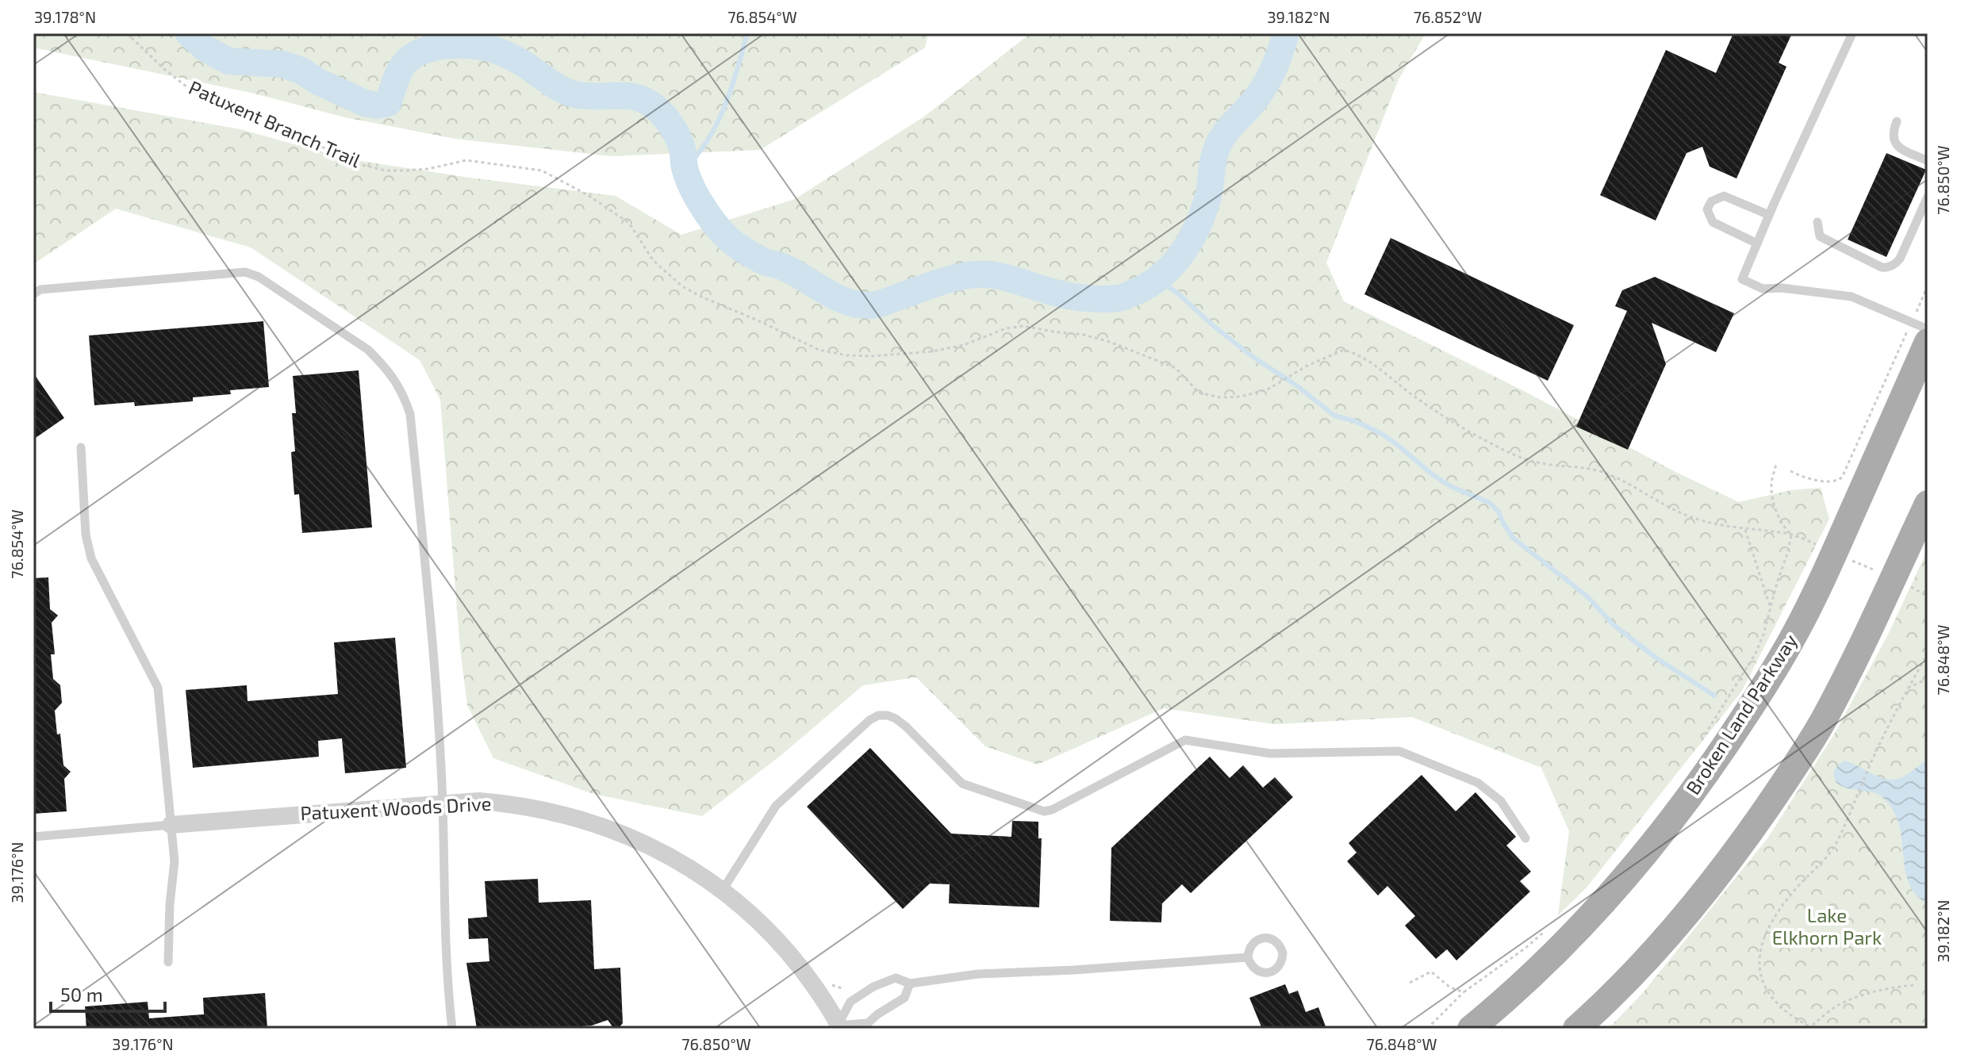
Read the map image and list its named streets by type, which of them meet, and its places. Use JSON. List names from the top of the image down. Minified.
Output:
{"streets":{"main road":["Broken Land Parkway"],"street":["Patuxent Woods Drive"],"path":["Patuxent Branch Trail"]},"parks":["Lake Elkhorn Park"],"scale_bar":"50 m","coordinates":["39.178°N","76.854°W","39.182°N","76.852°W","76.850°W","76.848°W","39.176°N"]}
